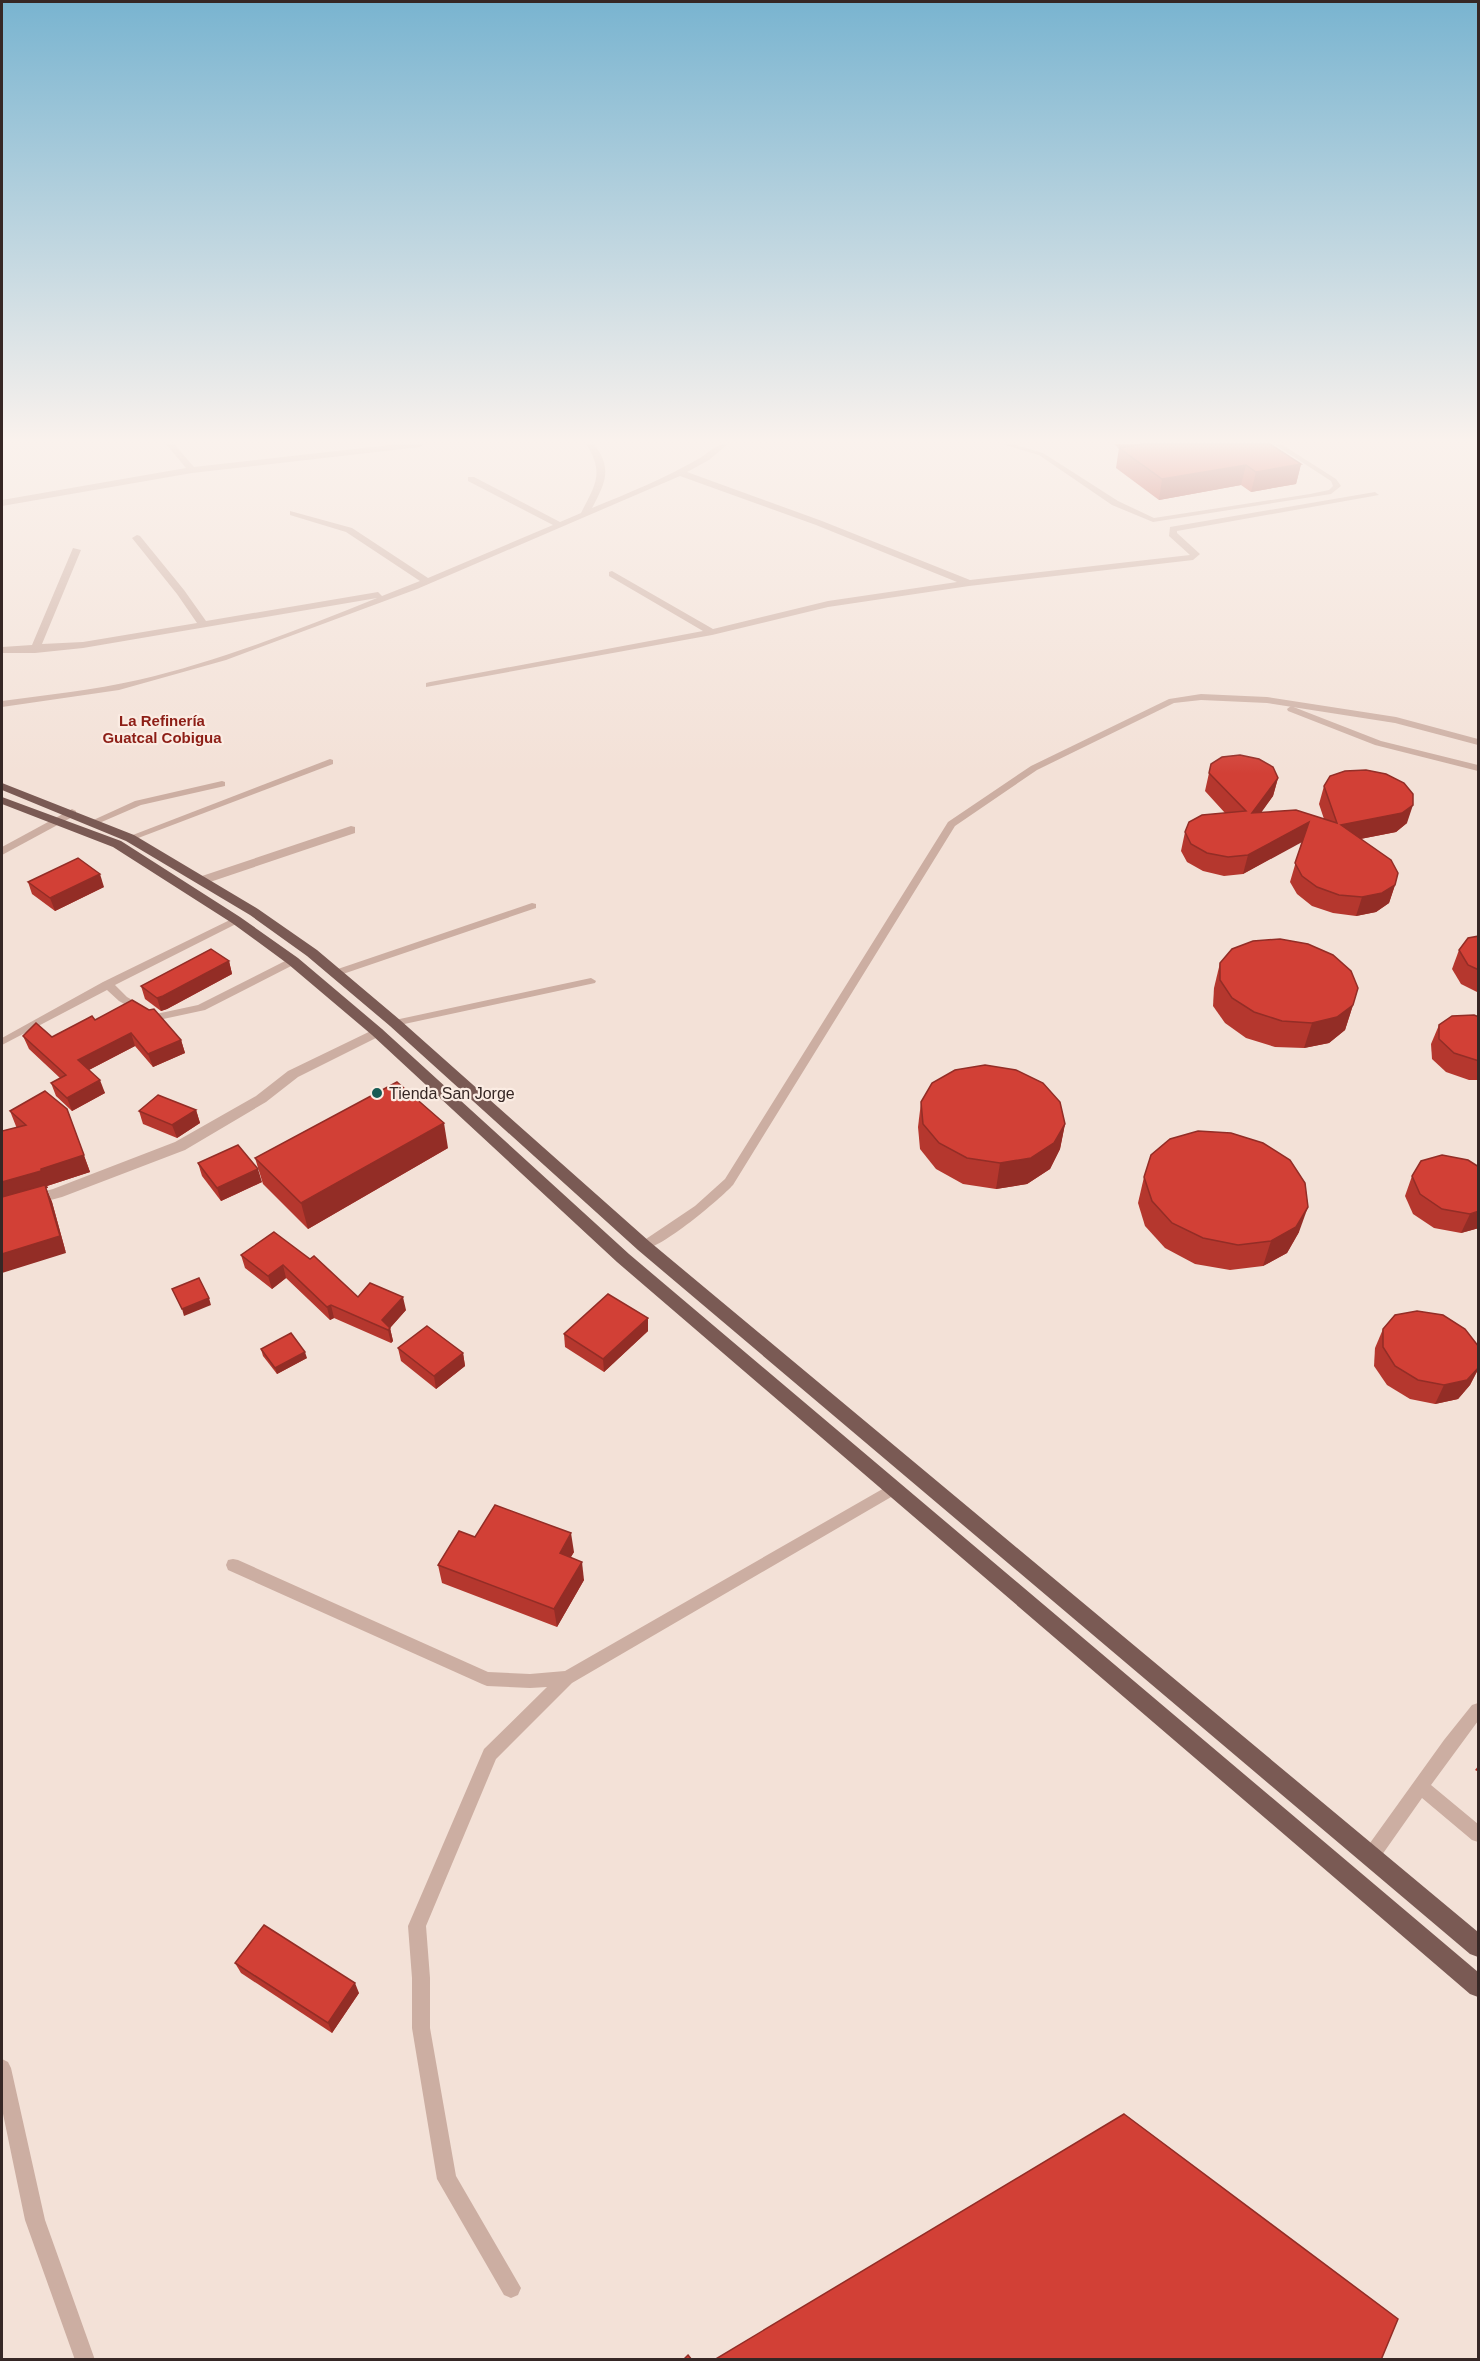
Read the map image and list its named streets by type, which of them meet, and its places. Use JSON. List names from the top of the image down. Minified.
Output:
{"districts":["La Refinería Guatcal Cobigua"],"places":["Tienda San Jorge"]}
